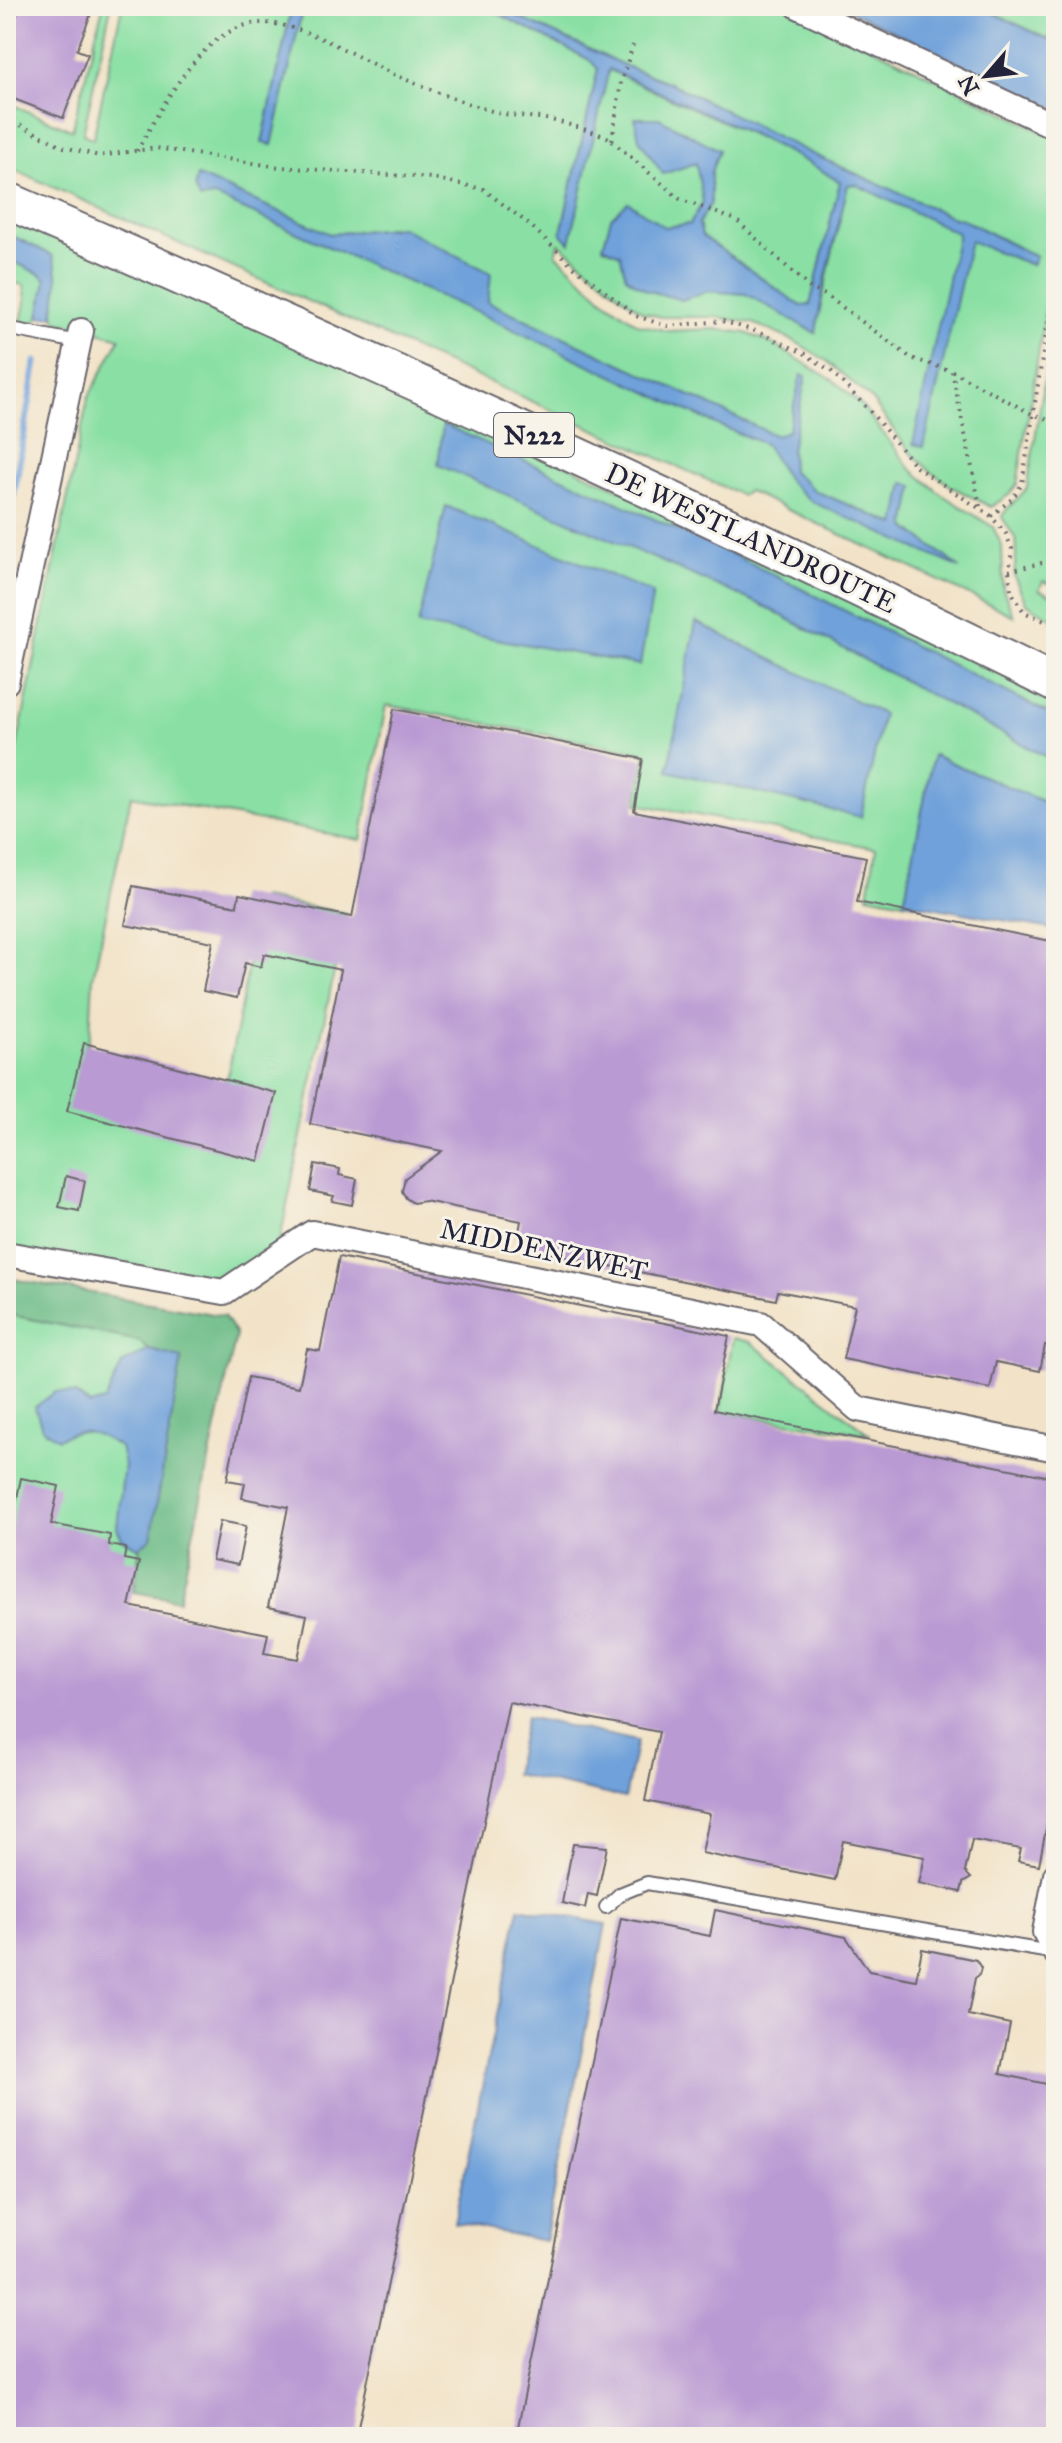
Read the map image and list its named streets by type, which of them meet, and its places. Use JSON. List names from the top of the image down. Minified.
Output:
{"streets":{"main road":["N222","DE WESTLANDROUTE"],"street":["MIDDENZWET"]},"north":"bottom left"}
